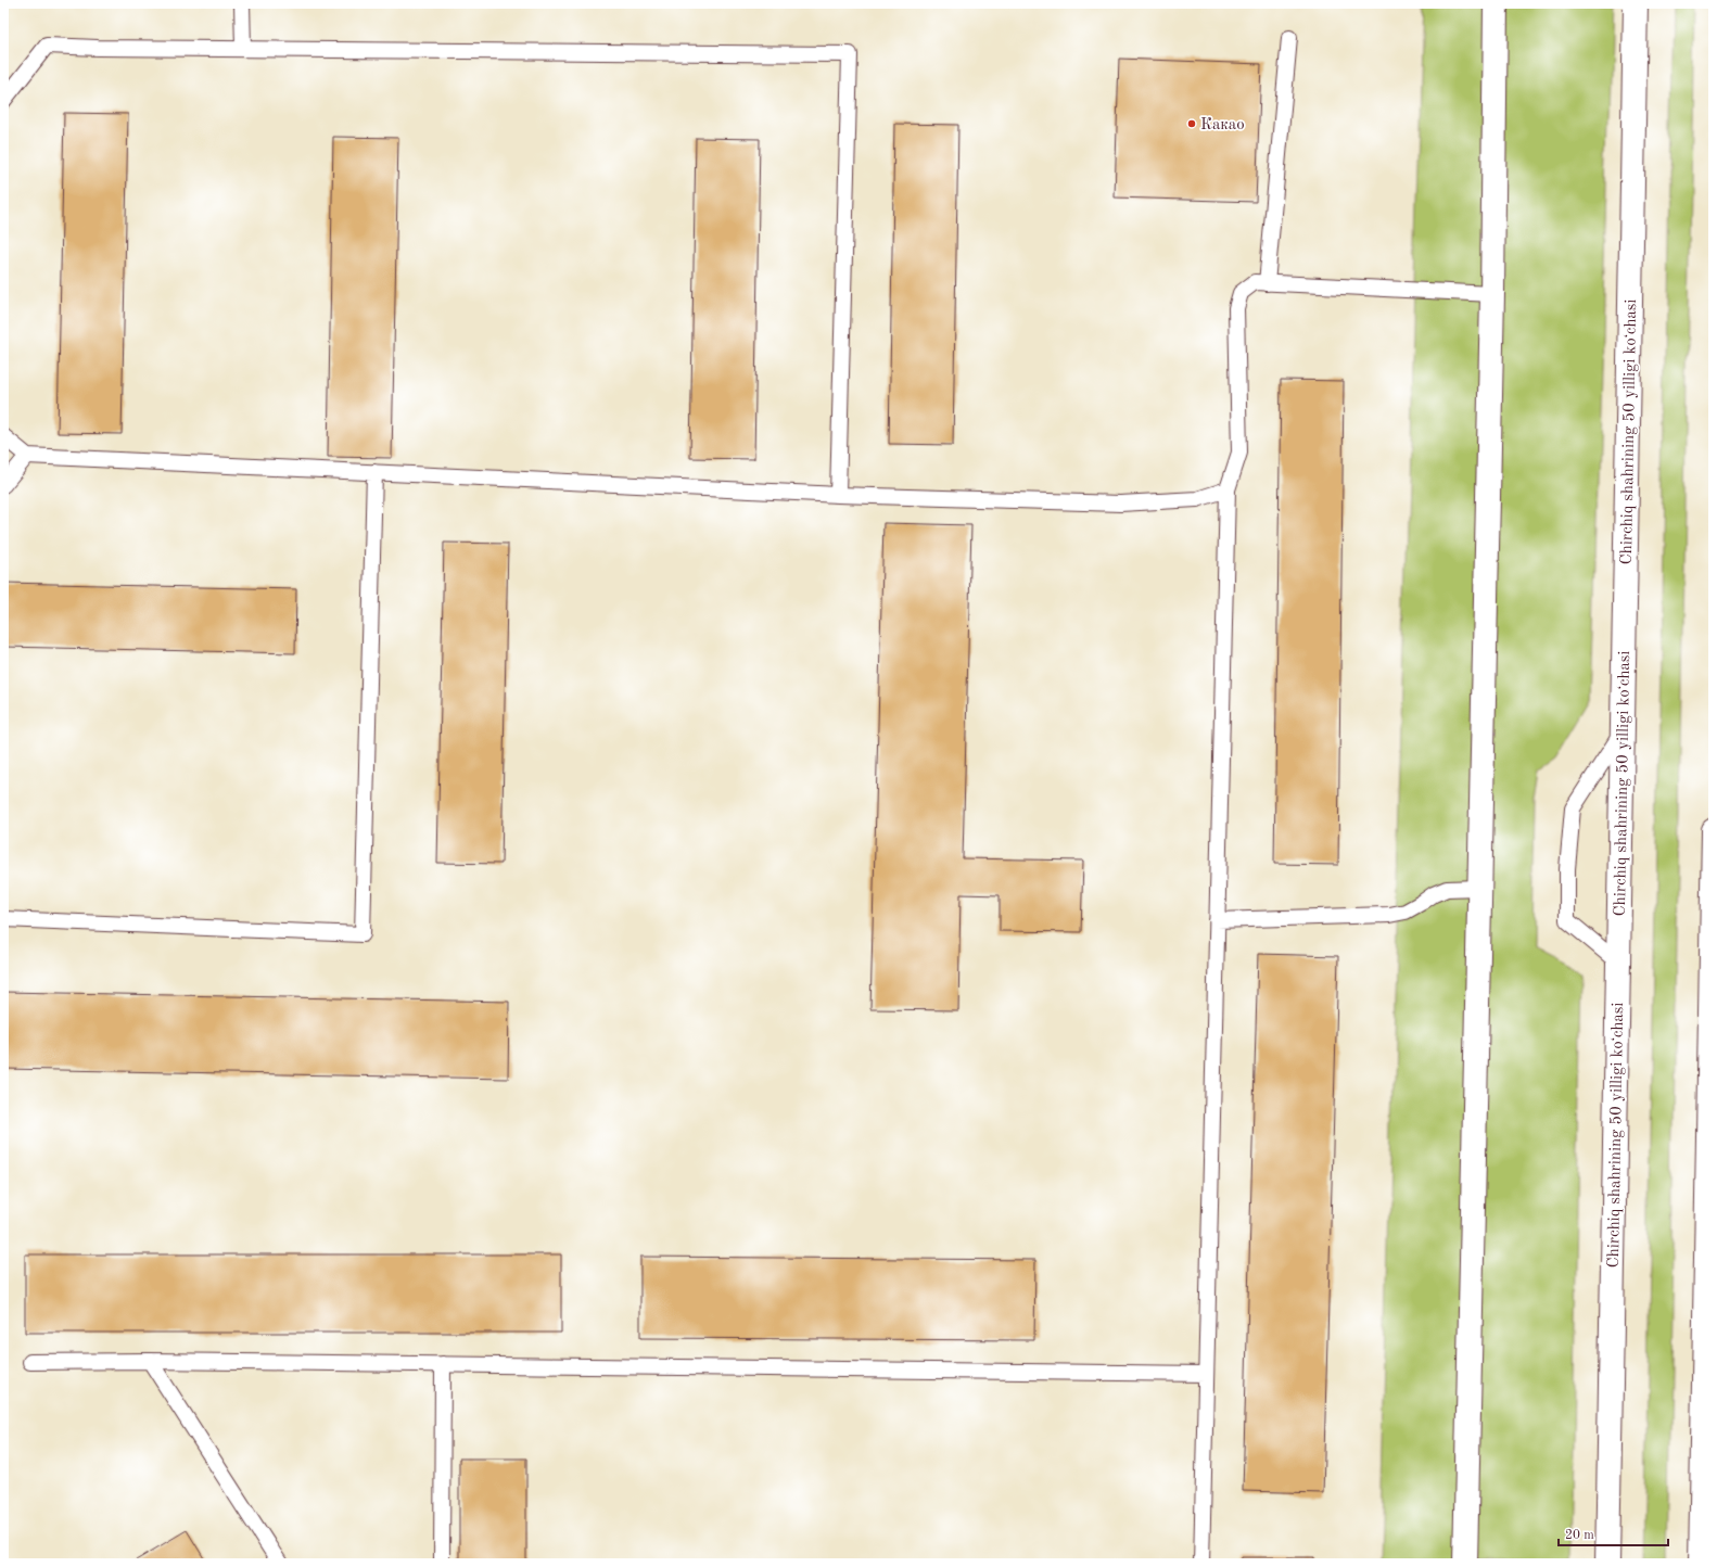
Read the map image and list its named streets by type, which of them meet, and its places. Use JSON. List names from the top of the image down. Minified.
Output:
{"streets":{"main road":["Chirchiq shahrining 50 yilligi koʻchasi"]},"places":["Какао"],"scale_bar":"20 m"}
